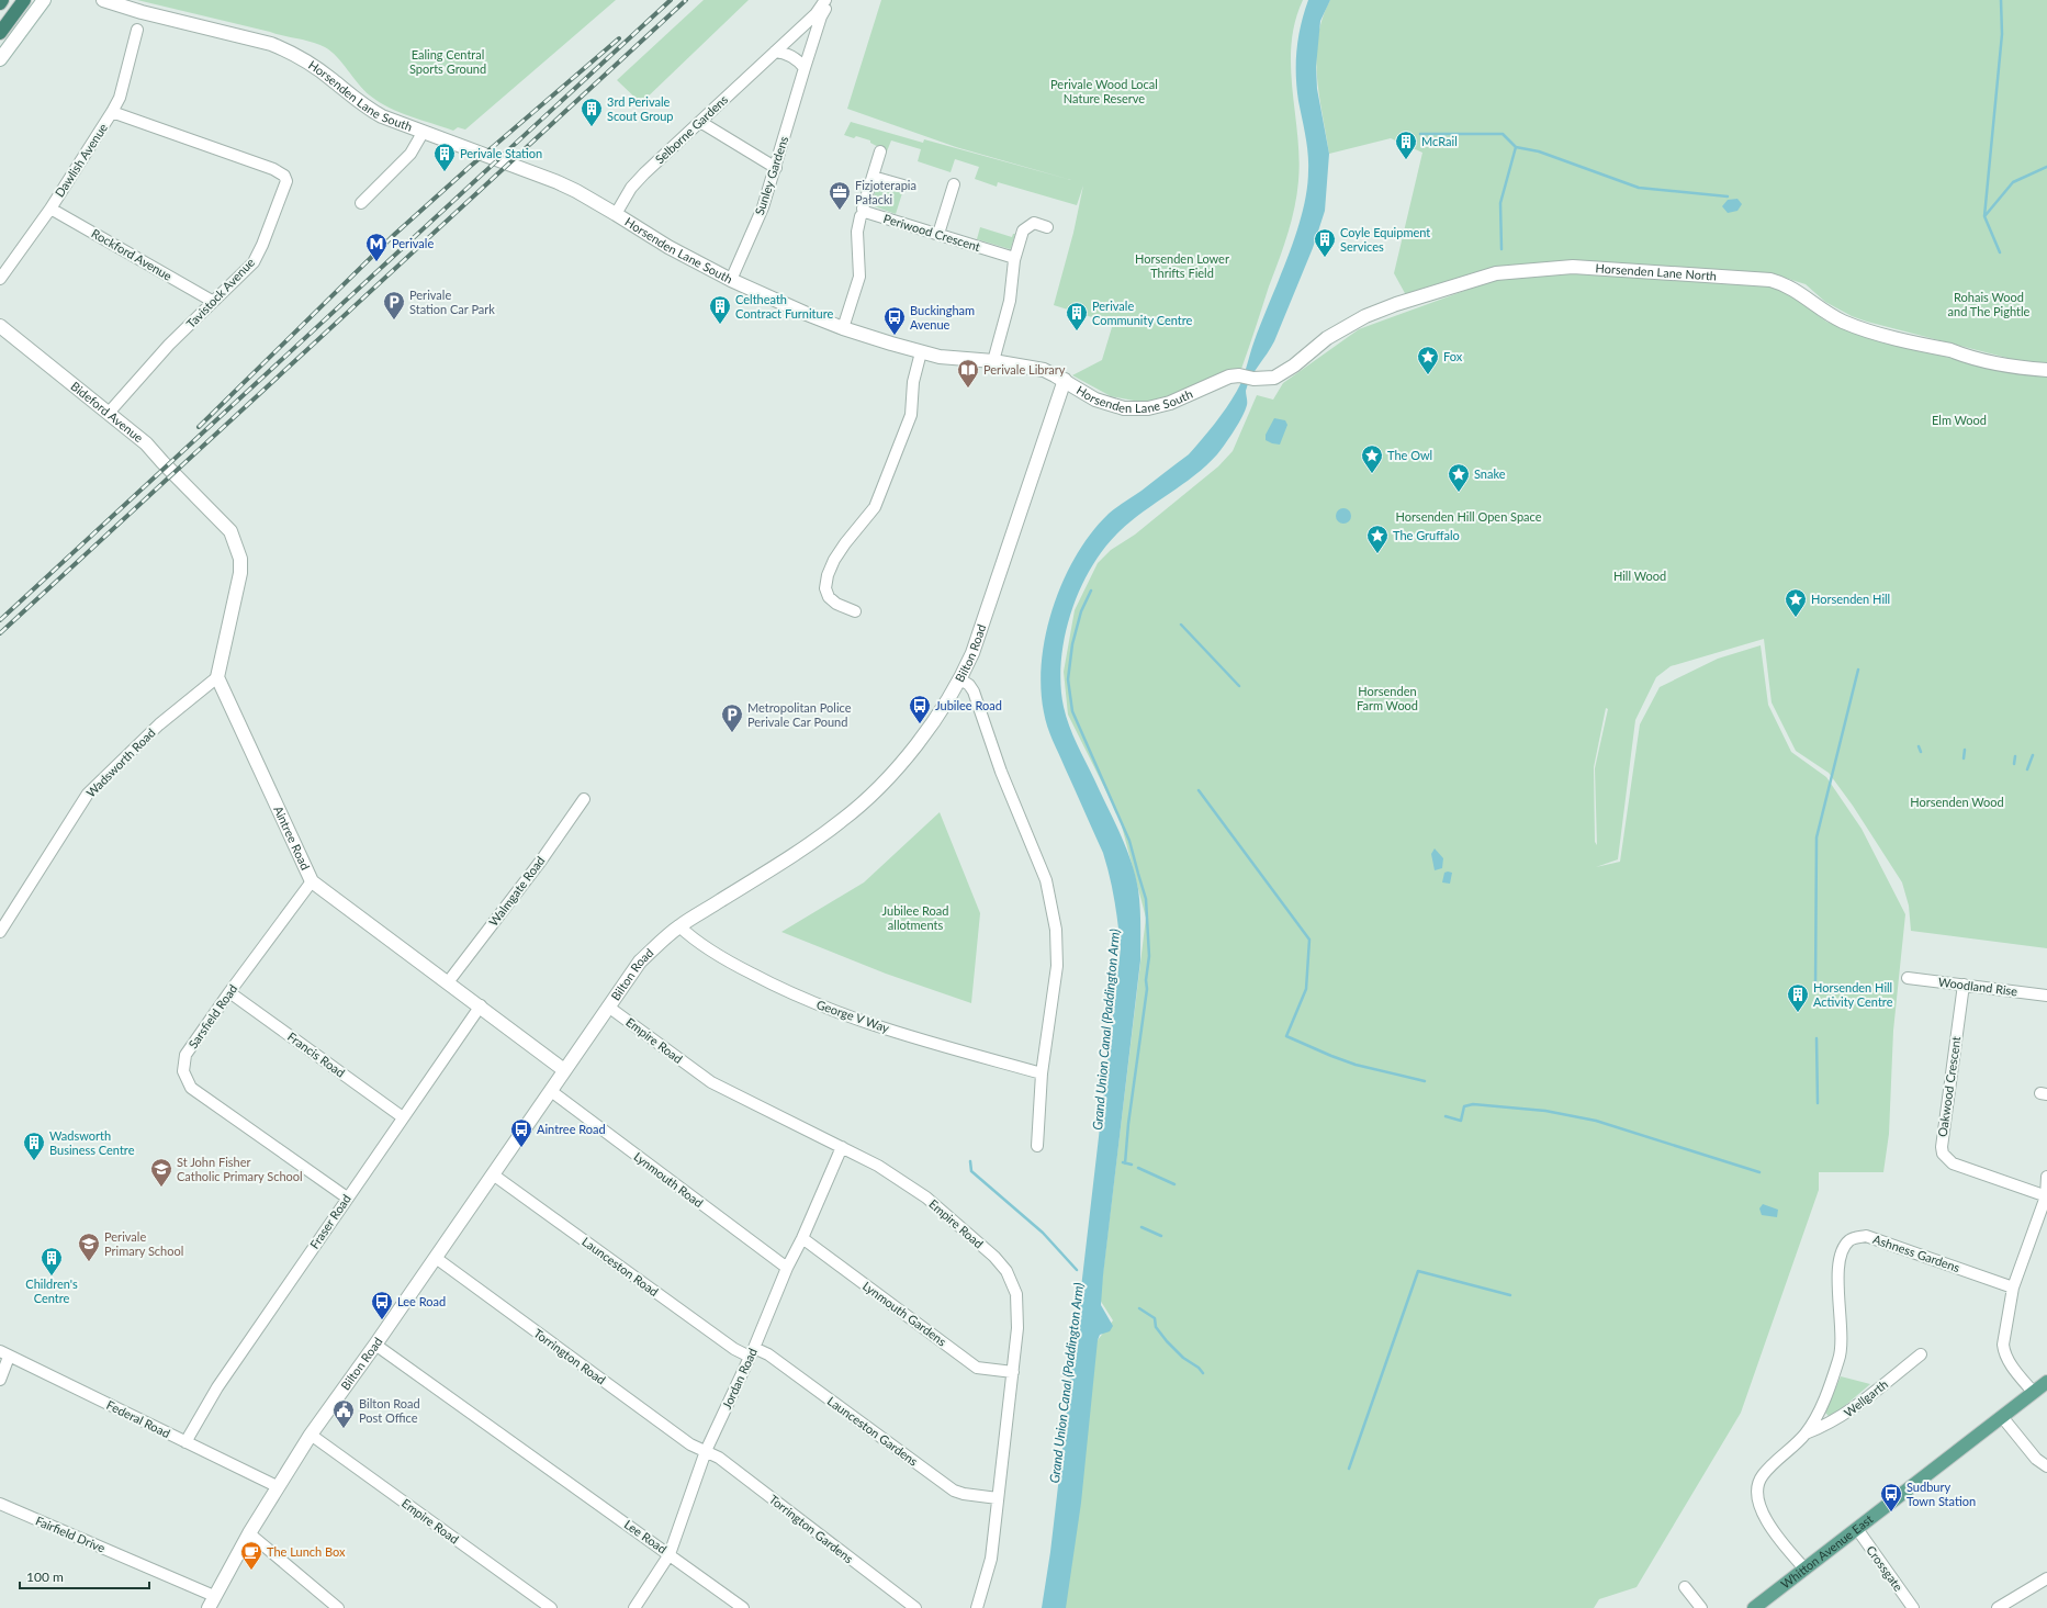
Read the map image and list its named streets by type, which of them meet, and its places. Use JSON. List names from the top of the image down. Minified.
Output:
{"streets":{"main road":["Whitton Avenue East"],"street":["Horsenden Lane South","Selborne Gardens","Dawlish Avenue","Sunley Gardens","Periwood Crescent","Rockford Avenue","Horsenden Lane North","Tavistock Avenue","Bideford Avenue","Bilton Road","Wadsworth Road","Aintree Road","Walmgate Road","Woodland Rise","Sarsfield Road","George V Way","Empire Road","Francis Road","Oakwood Crescent","Lynmouth Road","Fraser Road","Ashness Gardens","Launceston Road","Lynmouth Gardens","Torrington Road","Jordan Road","Wellgarth","Federal Road","Launceston Gardens","Torrington Gardens","Fairfield Drive","Lee Road","Crossgate"]},"crossings":[["Horsenden Lane South","Selborne Gardens"],["Horsenden Lane South","Sunley Gardens"],["Horsenden Lane South","Horsenden Lane North"],["Horsenden Lane South","Bilton Road"],["Dawlish Avenue","Rockford Avenue"],["Dawlish Avenue","Tavistock Avenue"],["Rockford Avenue","Tavistock Avenue"],["Tavistock Avenue","Bideford Avenue"],["Bideford Avenue","Wadsworth Road"],["Bideford Avenue","Aintree Road"],["Bilton Road","Aintree Road"],["Bilton Road","George V Way"],["Bilton Road","Empire Road"],["Bilton Road","Lynmouth Road"],["Bilton Road","Launceston Road"],["Bilton Road","Torrington Road"],["Bilton Road","Federal Road"],["Bilton Road","Fairfield Drive"],["Bilton Road","Lee Road"],["Wadsworth Road","Aintree Road"],["Aintree Road","Walmgate Road"],["Aintree Road","Sarsfield Road"],["Aintree Road","Fraser Road"],["Woodland Rise","Oakwood Crescent"],["Sarsfield Road","Francis Road"],["Sarsfield Road","Fraser Road"],["Empire Road","Lynmouth Gardens"],["Empire Road","Jordan Road"],["Empire Road","Launceston Gardens"],["Francis Road","Fraser Road"],["Lynmouth Road","Jordan Road"],["Fraser Road","Federal Road"],["Ashness Gardens","Wellgarth"],["Ashness Gardens","Whitton Avenue East"],["Launceston Road","Jordan Road"],["Launceston Road","Launceston Gardens"],["Lynmouth Gardens","Jordan Road"],["Torrington Road","Jordan Road"],["Torrington Road","Torrington Gardens"],["Jordan Road","Launceston Gardens"],["Jordan Road","Torrington Gardens"],["Jordan Road","Lee Road"],["Whitton Avenue East","Crossgate"]],"water":["Grand Union Canal (Paddington Arm)"],"parks":["Ealing Central Sports Ground","Perivale Wood Local Nature Reserve","Horsenden Lower Thrifts Field","Rohais Wood and The Pightle","Elm Wood","Horsenden Hill Open Space","Hill Wood","Horsenden Farm Wood","Horsenden Wood","Jubilee Road allotments"],"places":{"building":["3rd Perivale Scout Group","McRail","Perivale Station","Coyle Equipment Services","Celtheath Contract Furniture","Perivale Community Centre","Horsenden Hill Activity Centre","Wadsworth Business Centre","Children's Centre"],"office":["Fizjoterapia Pałacki"],"metro station":["Perivale"],"parking":["Perivale Station Car Park","Metropolitan Police Perivale Car Pound"],"bus stop":["Buckingham Avenue","Jubilee Road","Aintree Road","Lee Road","Sudbury Town Station"],"place":["Fox","The Owl","Snake","The Gruffalo","Horsenden Hill"],"library":["Perivale Library"],"school or university":["St John Fisher Catholic Primary School","Perivale Primary School"],"public building":["Bilton Road Post Office"],"cafe":["The Lunch Box"]},"scale_bar":"100 m"}
